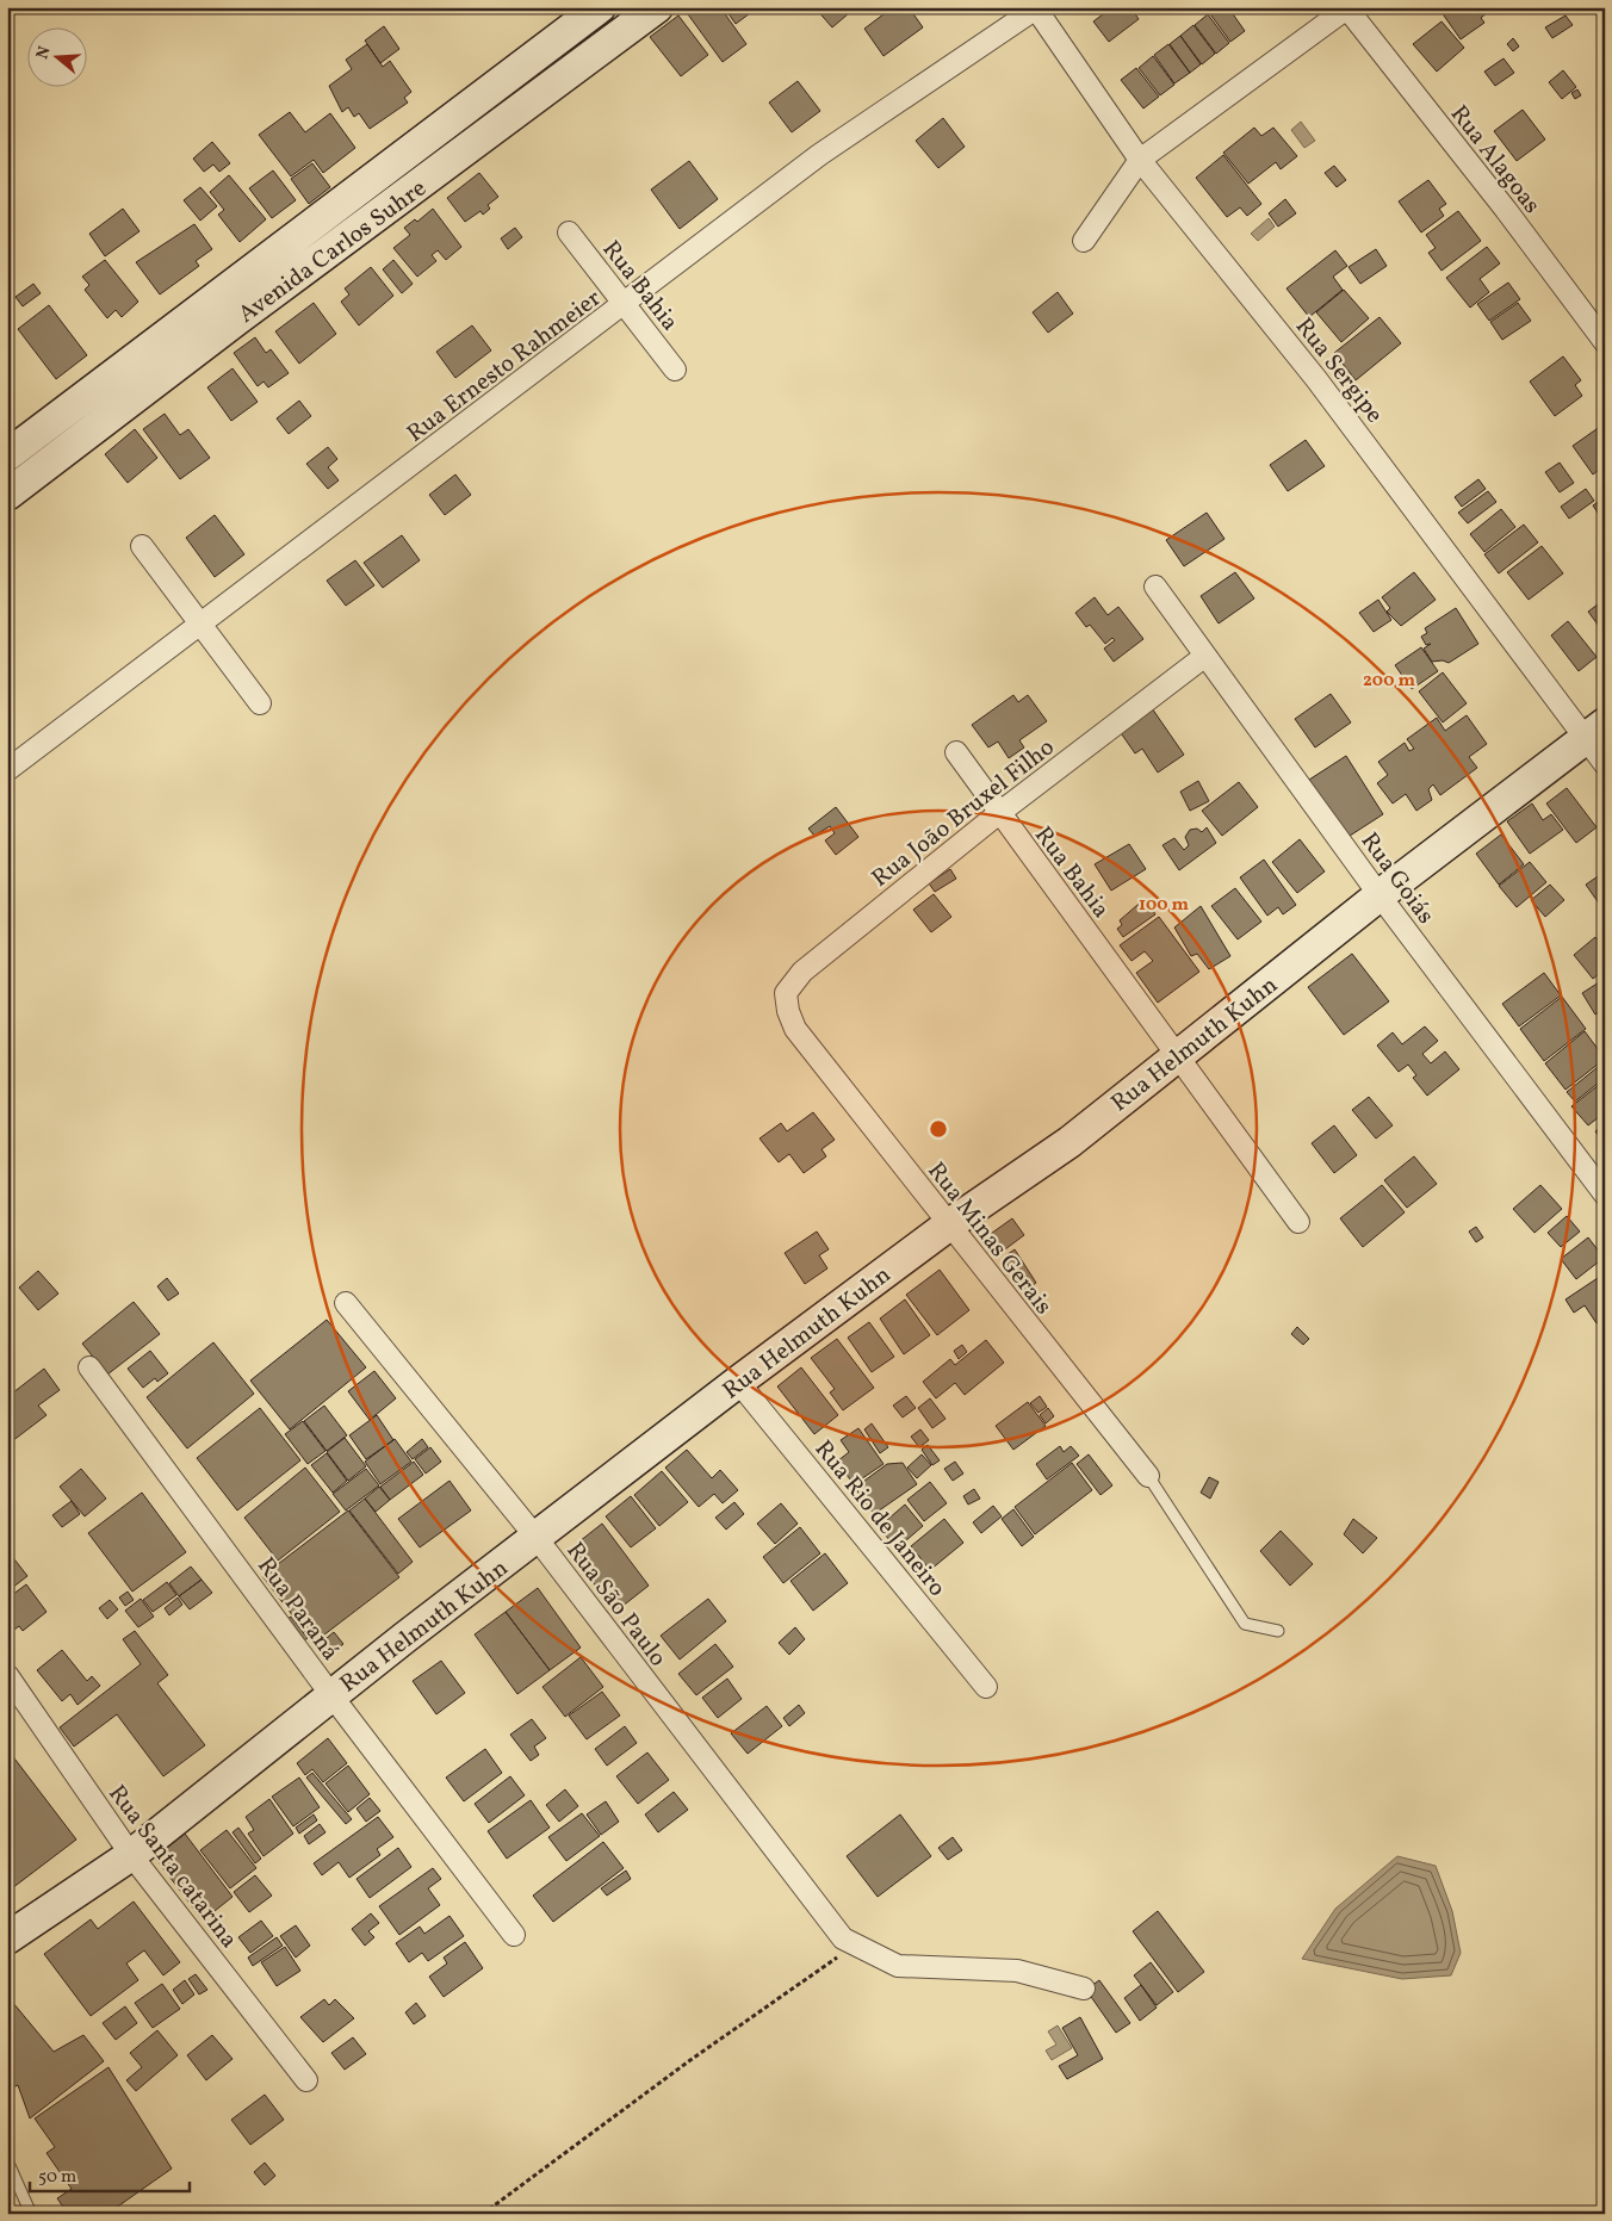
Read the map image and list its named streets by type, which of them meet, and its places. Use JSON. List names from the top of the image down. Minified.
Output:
{"streets":{"main road":["Avenida Carlos Suhre","Rua Helmuth Kuhn"],"street":["Rua Alagoas","Rua Bahia","Rua Ernesto Rahmeier","Rua Sergipe","Rua João Bruxel Filho","Rua Goiás","Rua Minas Gerais","Rua Rio de Janeiro","Rua São Paulo","Rua Paraná","Rua Santa catarina"]},"crossings":[["Rua Bahia","Rua Ernesto Rahmeier"],["Rua Bahia","Rua João Bruxel Filho"],["Rua Bahia","Rua Helmuth Kuhn"],["Rua Ernesto Rahmeier","Rua Sergipe"],["Rua Sergipe","Rua Helmuth Kuhn"],["Rua João Bruxel Filho","Rua Goiás"],["Rua João Bruxel Filho","Rua Minas Gerais"],["Rua Goiás","Rua Helmuth Kuhn"],["Rua Helmuth Kuhn","Rua Minas Gerais"],["Rua Helmuth Kuhn","Rua Rio de Janeiro"],["Rua Helmuth Kuhn","Rua São Paulo"],["Rua Helmuth Kuhn","Rua Paraná"],["Rua Helmuth Kuhn","Rua Santa catarina"]],"scale_bar":"50 m","north":"left","rings":["200 m","100 m"]}
